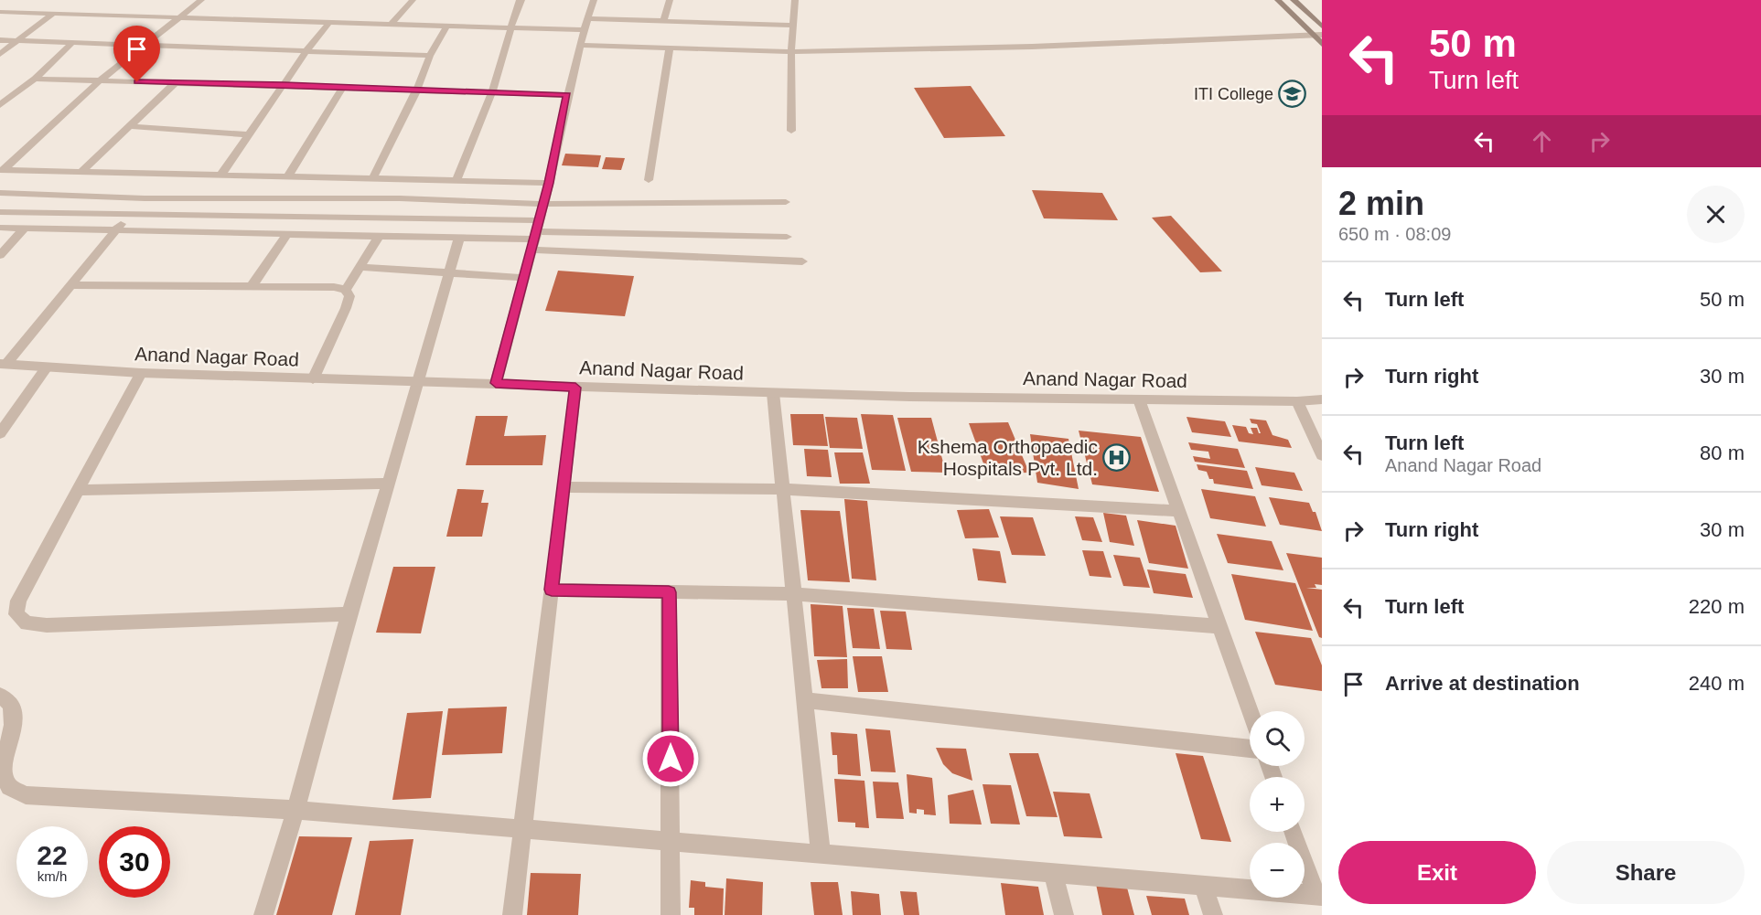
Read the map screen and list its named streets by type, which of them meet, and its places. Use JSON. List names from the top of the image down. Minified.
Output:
{"streets":{"street":["Anand Nagar Road"]},"places":{"school or university":["ITI College"],"hospital":["Kshema Orthopaedic Hospitals Pvt. Ltd."]},"page":{"turn":["50 m","Turn left"],"heading":["2 min","650 m · 08:09"],"list":[{"name":"Turn left","value":"50 m"},{"name":"Turn right","value":"30 m"},{"name":"Turn left","note":"Anand Nagar Road","value":"80 m"},{"name":"Turn right","value":"30 m"},{"name":"Turn left","value":"220 m"},{"name":"Arrive at destination","value":"240 m"}],"map_buttons":["+","−"],"speed":"22 km/h","limit":"30","buttons":["Exit","Share"]}}
